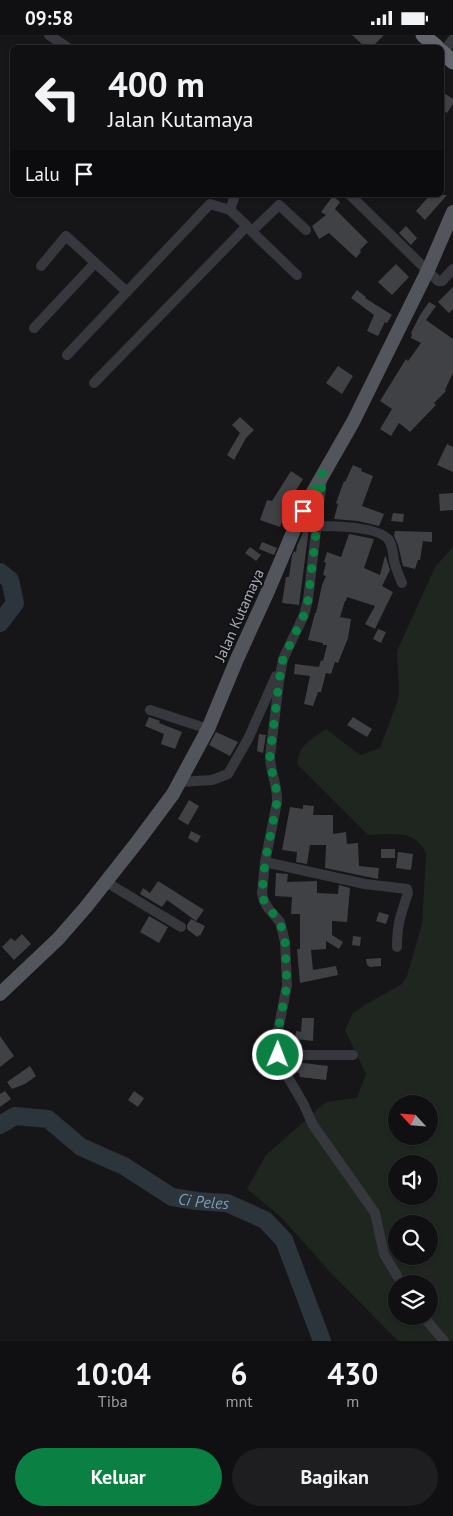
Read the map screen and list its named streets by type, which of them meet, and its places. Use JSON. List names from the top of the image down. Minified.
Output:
{"streets":{"main road":["Jalan Kutamaya"]},"water":["Ci Peles"],"north":"top left","page":{"status":"09:58","turn":["400 m","Jalan Kutamaya"],"then":"Lalu","eta":["10:04","Tiba","6","mnt","430","m"],"buttons":["Keluar","Bagikan"]}}
